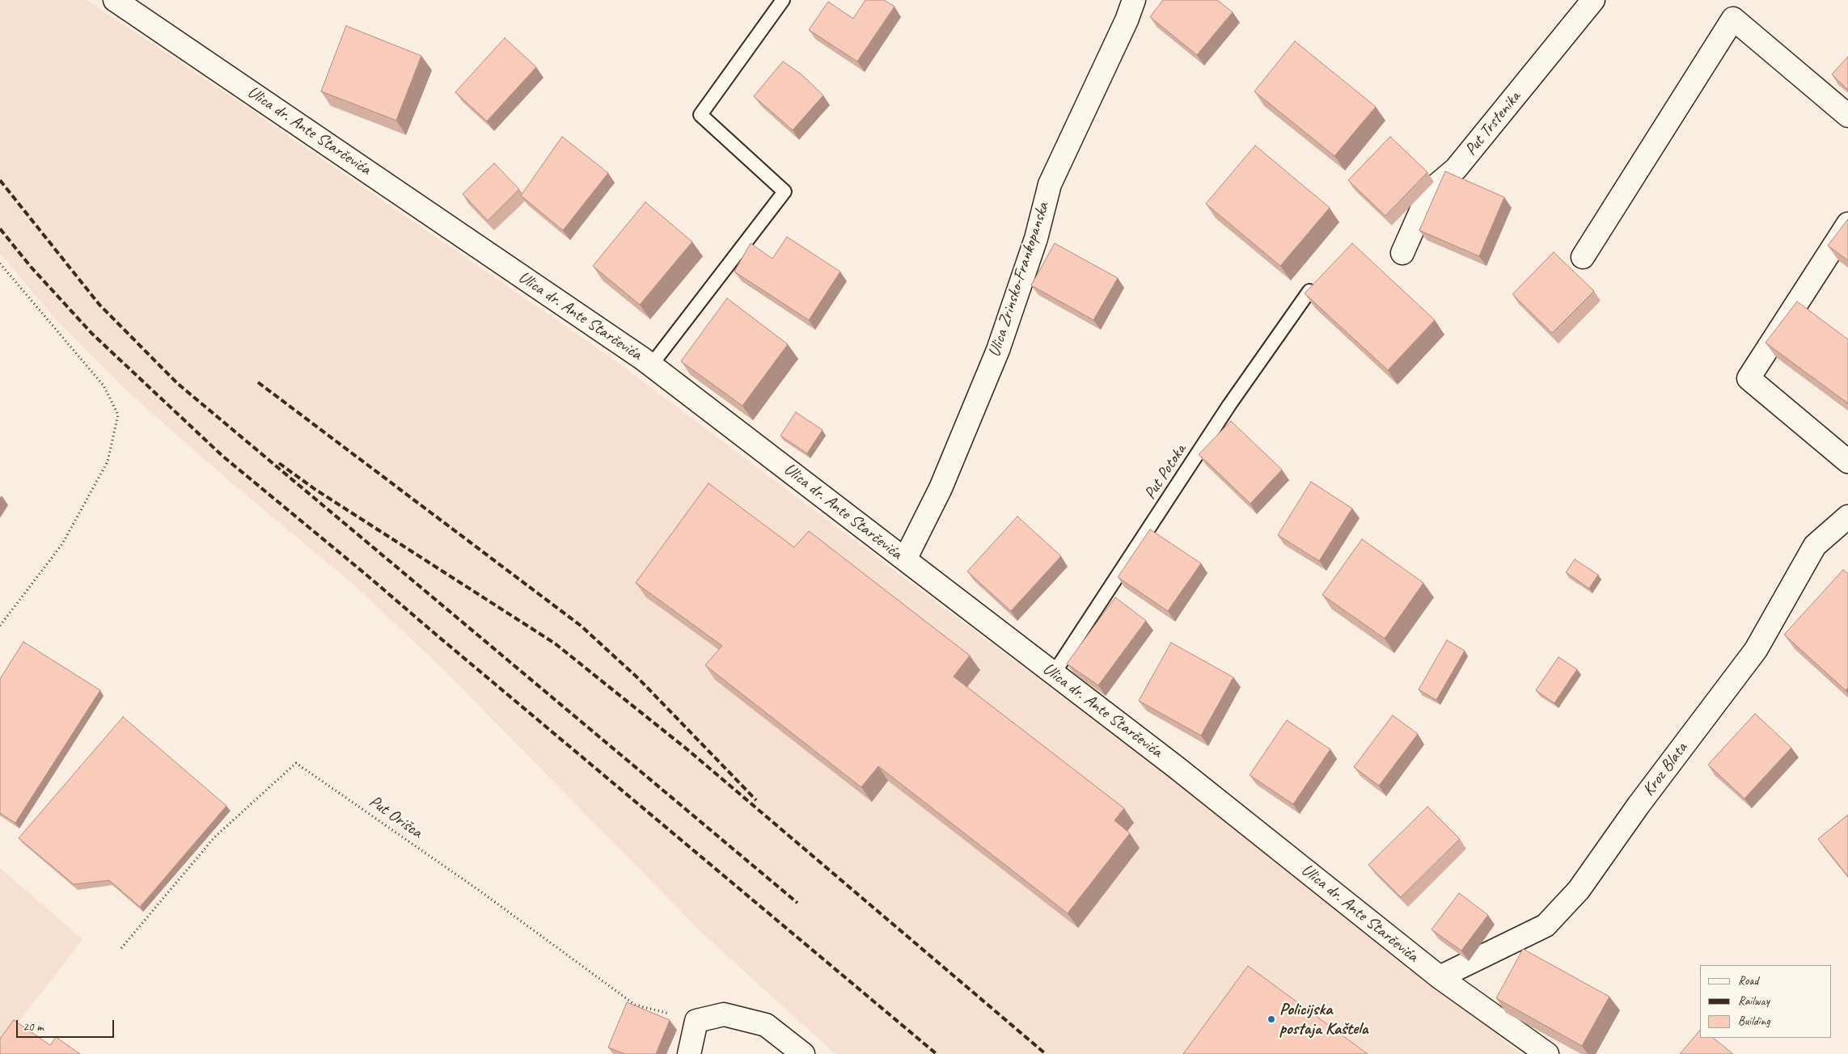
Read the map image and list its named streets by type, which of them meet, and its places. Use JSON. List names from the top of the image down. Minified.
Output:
{"streets":{"street":["Put Trstenika","Ulica dr. Ante Starčevića","Ulica Zrinsko-Frankopanska","Kroz Blata"],"lane":["Put Potoka"],"path":["Put Orišca"]},"crossings":[["Ulica dr. Ante Starčevića","Ulica Zrinsko-Frankopanska"],["Ulica dr. Ante Starčevića","Put Potoka"],["Ulica dr. Ante Starčevića","Kroz Blata"]],"places":["Policijska postaja Kaštela"],"legend":["Road","Railway","Building"],"scale_bar":"20 m"}
